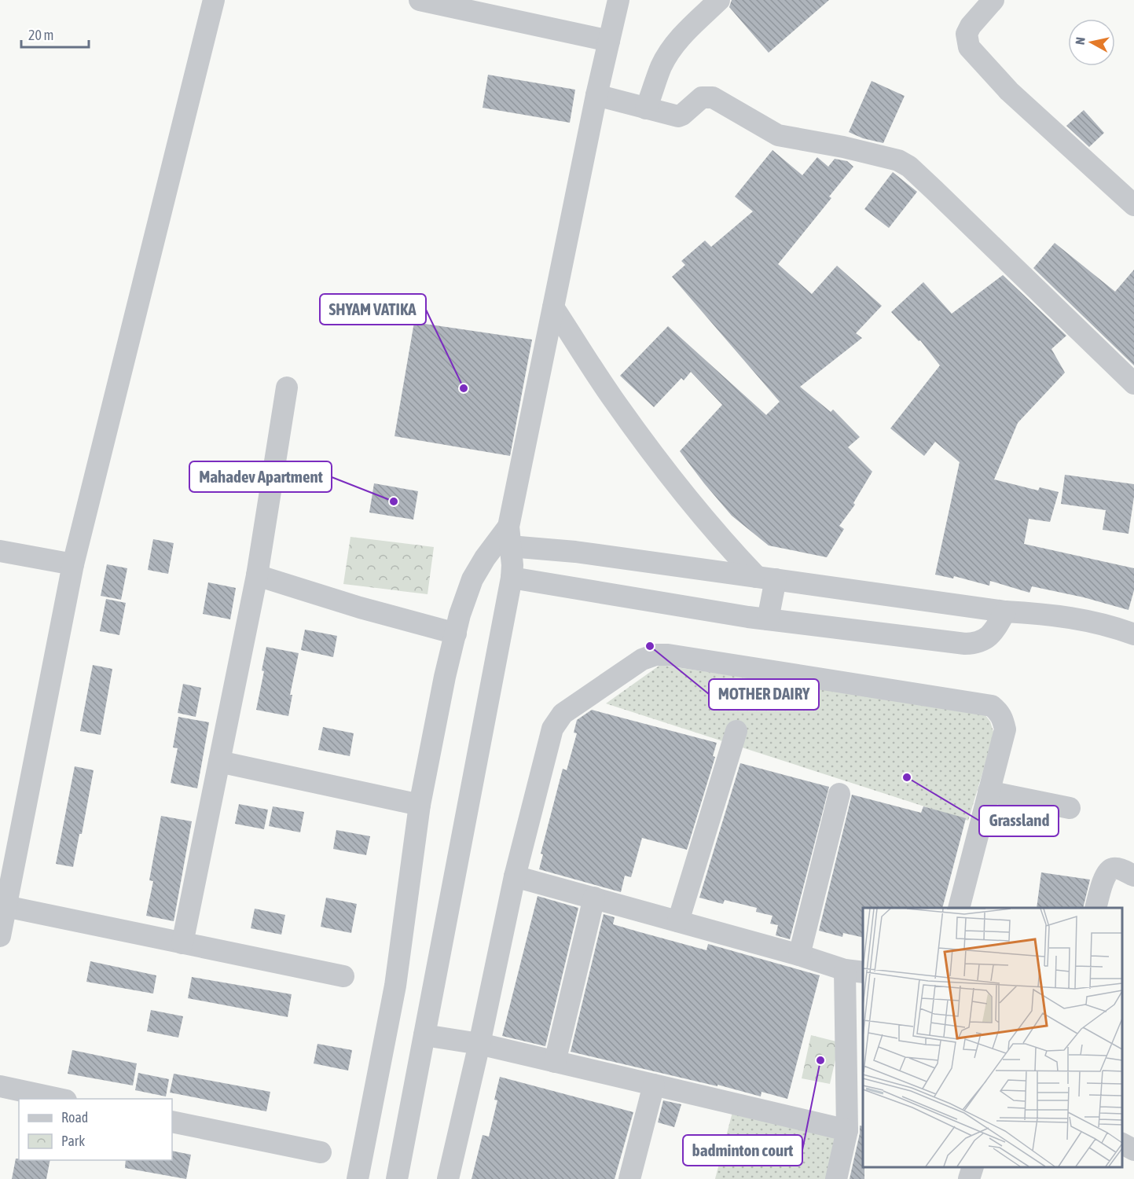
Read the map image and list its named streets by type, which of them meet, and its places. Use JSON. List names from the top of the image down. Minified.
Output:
{"places":["SHYAM VATIKA","Mahadev Apartment","MOTHER DAIRY","Grassland","badminton court"],"legend":["Road","Park"],"scale_bar":"20 m","north":"left"}
